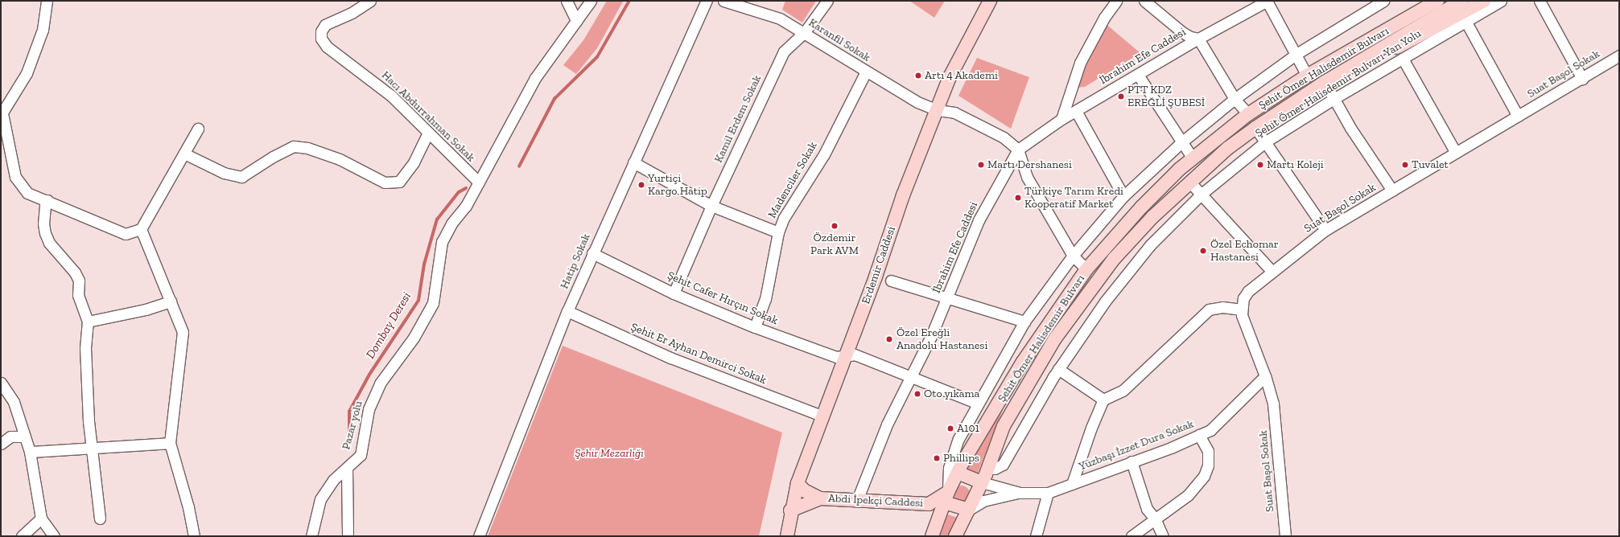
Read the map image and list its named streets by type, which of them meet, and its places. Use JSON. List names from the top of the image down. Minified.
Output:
{"streets":{"main road":["Şehit Ömer Halisdemir Bulvarı","Erdemir Caddesi","Abdi İpekçi Caddesi"],"street":["Karanfil Sokak","İbrahim Efe Caddesi","Suat Başol Sokak","Şehit Ömer Halisdemir Bulvarı Yan Yolu","Hacı Abdurrahman Sokak","Kamil Erdem Sokak","Madenciler Sokak","Hatip Sokak","Şehit Cafer Hırçın Sokak","Şehit Er Ayhan Demirci Sokak","Pazar yolu","Yüzbaşı İzzet Dura Sokak"]},"crossings":[["Karanfil Sokak","İbrahim Efe Caddesi"],["Karanfil Sokak","Kamil Erdem Sokak"],["Karanfil Sokak","Madenciler Sokak"],["Karanfil Sokak","Erdemir Caddesi"],["İbrahim Efe Caddesi","Şehit Cafer Hırçın Sokak"],["İbrahim Efe Caddesi","Abdi İpekçi Caddesi"],["Şehit Ömer Halisdemir Bulvarı","Şehit Ömer Halisdemir Bulvarı Yan Yolu"],["Şehit Ömer Halisdemir Bulvarı","Yüzbaşı İzzet Dura Sokak"],["Şehit Ömer Halisdemir Bulvarı","Abdi İpekçi Caddesi"],["Suat Başol Sokak","Yüzbaşı İzzet Dura Sokak"],["Hacı Abdurrahman Sokak","Pazar yolu"],["Kamil Erdem Sokak","Şehit Cafer Hırçın Sokak"],["Madenciler Sokak","Şehit Cafer Hırçın Sokak"],["Hatip Sokak","Şehit Cafer Hırçın Sokak"],["Hatip Sokak","Şehit Er Ayhan Demirci Sokak"],["Erdemir Caddesi","Şehit Cafer Hırçın Sokak"],["Erdemir Caddesi","Şehit Er Ayhan Demirci Sokak"],["Erdemir Caddesi","Abdi İpekçi Caddesi"]],"water":["Dombay Deresi"],"parks":["Şehir Mezarlığı"],"places":["Artı 4 Akademi","PTT KDZ EREĞLİ ŞUBESİ","Martı Dershanesi","Martı Koleji","Tuvalet","Yurtiçi Kargo Hatip","Türkiye Tarım Kredi Kooperatif Market","Özdemir Park AVM","Özel Echomar Hastanesi","Özel Ereğli Anadolu Hastanesi","Oto yıkama","A101","Phillips"]}
